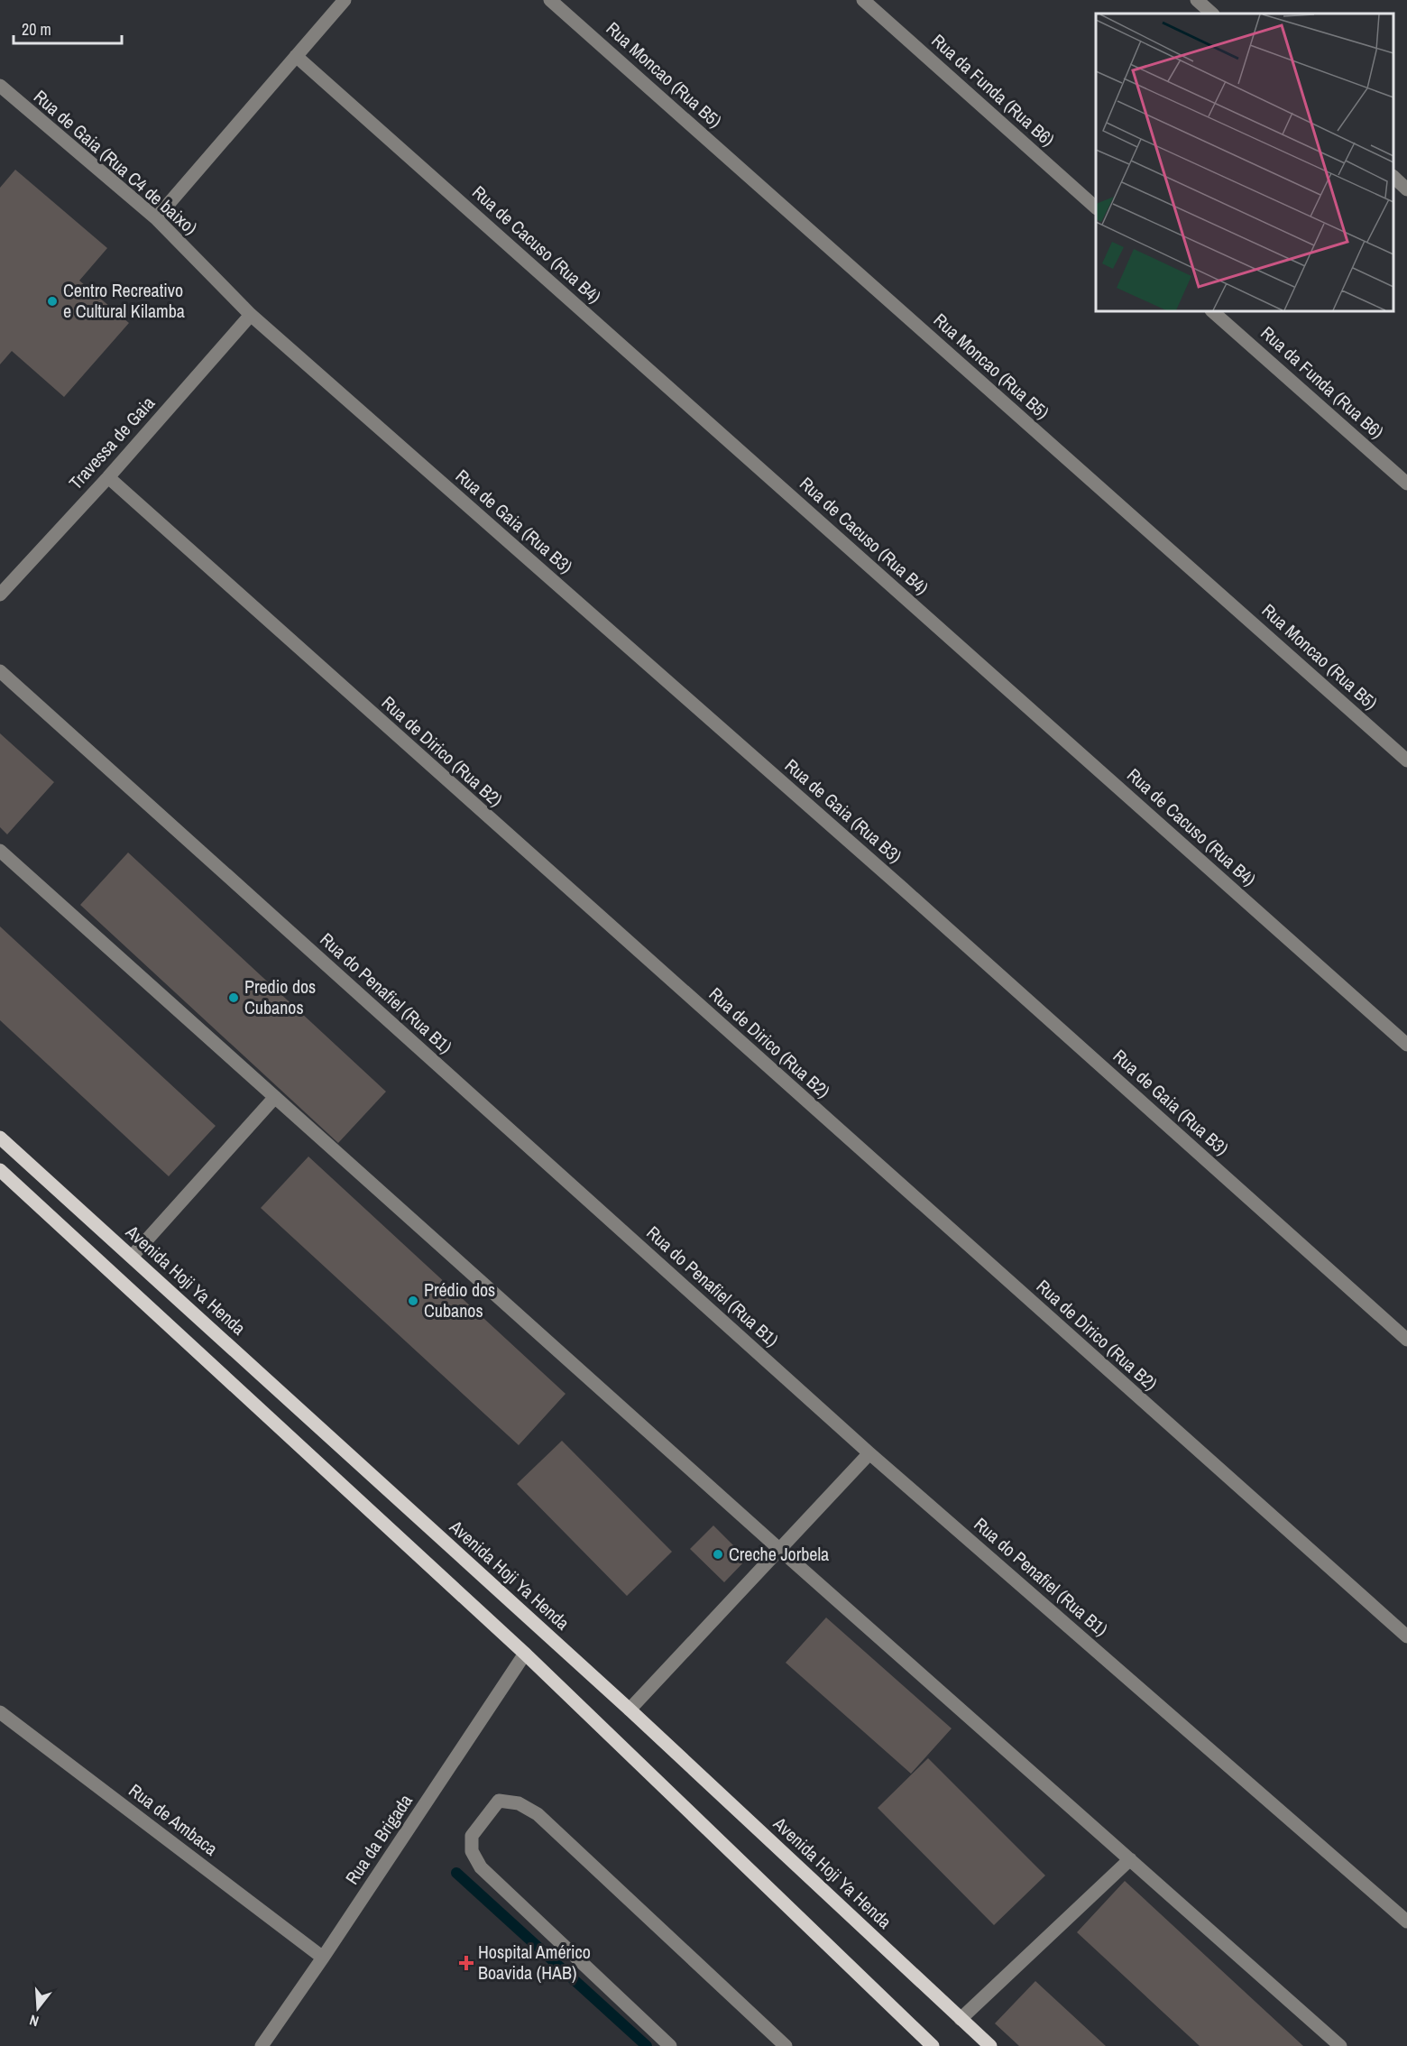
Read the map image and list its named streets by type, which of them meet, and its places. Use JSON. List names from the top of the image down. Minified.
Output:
{"streets":{"main road":["Avenida Hoji Ya Henda"],"street":["Rua Moncao (Rua B5)","Rua da Funda (Rua B6)","Rua de Gaia (Rua C4 de baixo)","Rua de Cacuso (Rua B4)","Travessa de Gaia","Rua de Gaia (Rua B3)","Rua de Dirico (Rua B2)","Rua do Penafiel (Rua B1)","Rua de Ambaca","Rua da Brigada"]},"crossings":[["Rua de Gaia (Rua C4 de baixo)","Travessa de Gaia"],["Rua de Gaia (Rua C4 de baixo)","Rua de Gaia (Rua B3)"],["Travessa de Gaia","Rua de Gaia (Rua B3)"],["Travessa de Gaia","Rua de Dirico (Rua B2)"],["Rua de Ambaca","Rua da Brigada"]],"places":{"other":["Centro Recreativo e Cultural Kilamba","Predio dos Cubanos","Prédio dos Cubanos","Creche Jorbela"],"health":["Hospital Américo Boavida (HAB)"]},"scale_bar":"20 m","north":"bottom"}
